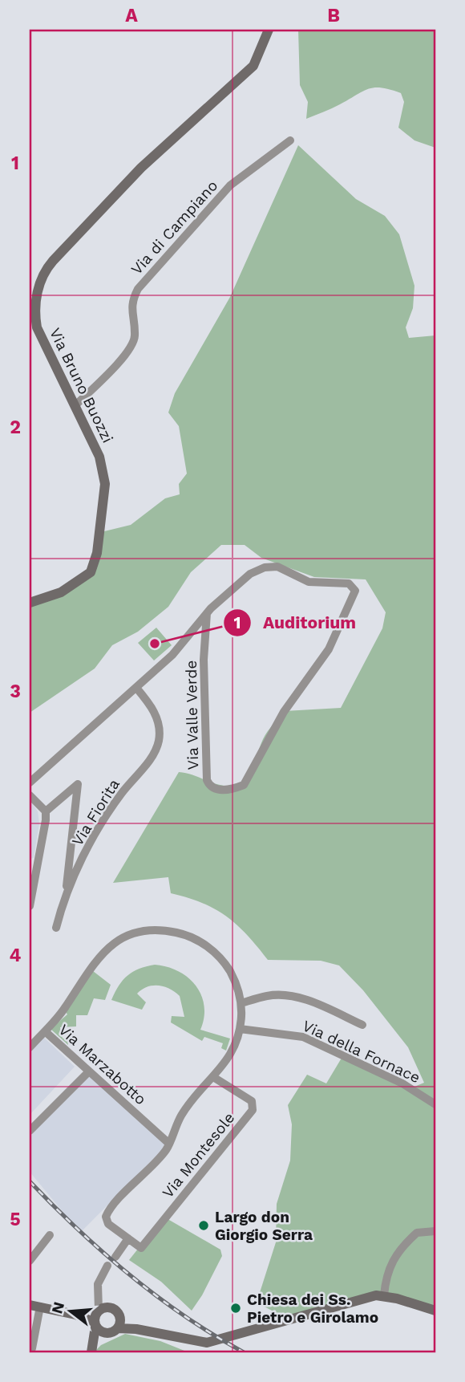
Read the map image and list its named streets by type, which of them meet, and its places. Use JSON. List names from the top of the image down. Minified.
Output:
{"streets":{"street":["Via di Campiano","Via Bruno Buozzi","Via Valle Verde","Via Fiorita","Via della Fornace","Via Marzabotto","Via Montesole"]},"crossings":[["Via di Campiano","Via Bruno Buozzi"],["Via Valle Verde","Via Fiorita"],["Via della Fornace","Via Marzabotto"],["Via Marzabotto","Via Montesole"]],"places":["Auditorium","Largo don Giorgio Serra","Chiesa dei Ss. Pietro e Girolamo"],"north":"left","grid":{"columns":["A","B"],"rows":["1","2","3","4","5"]}}
